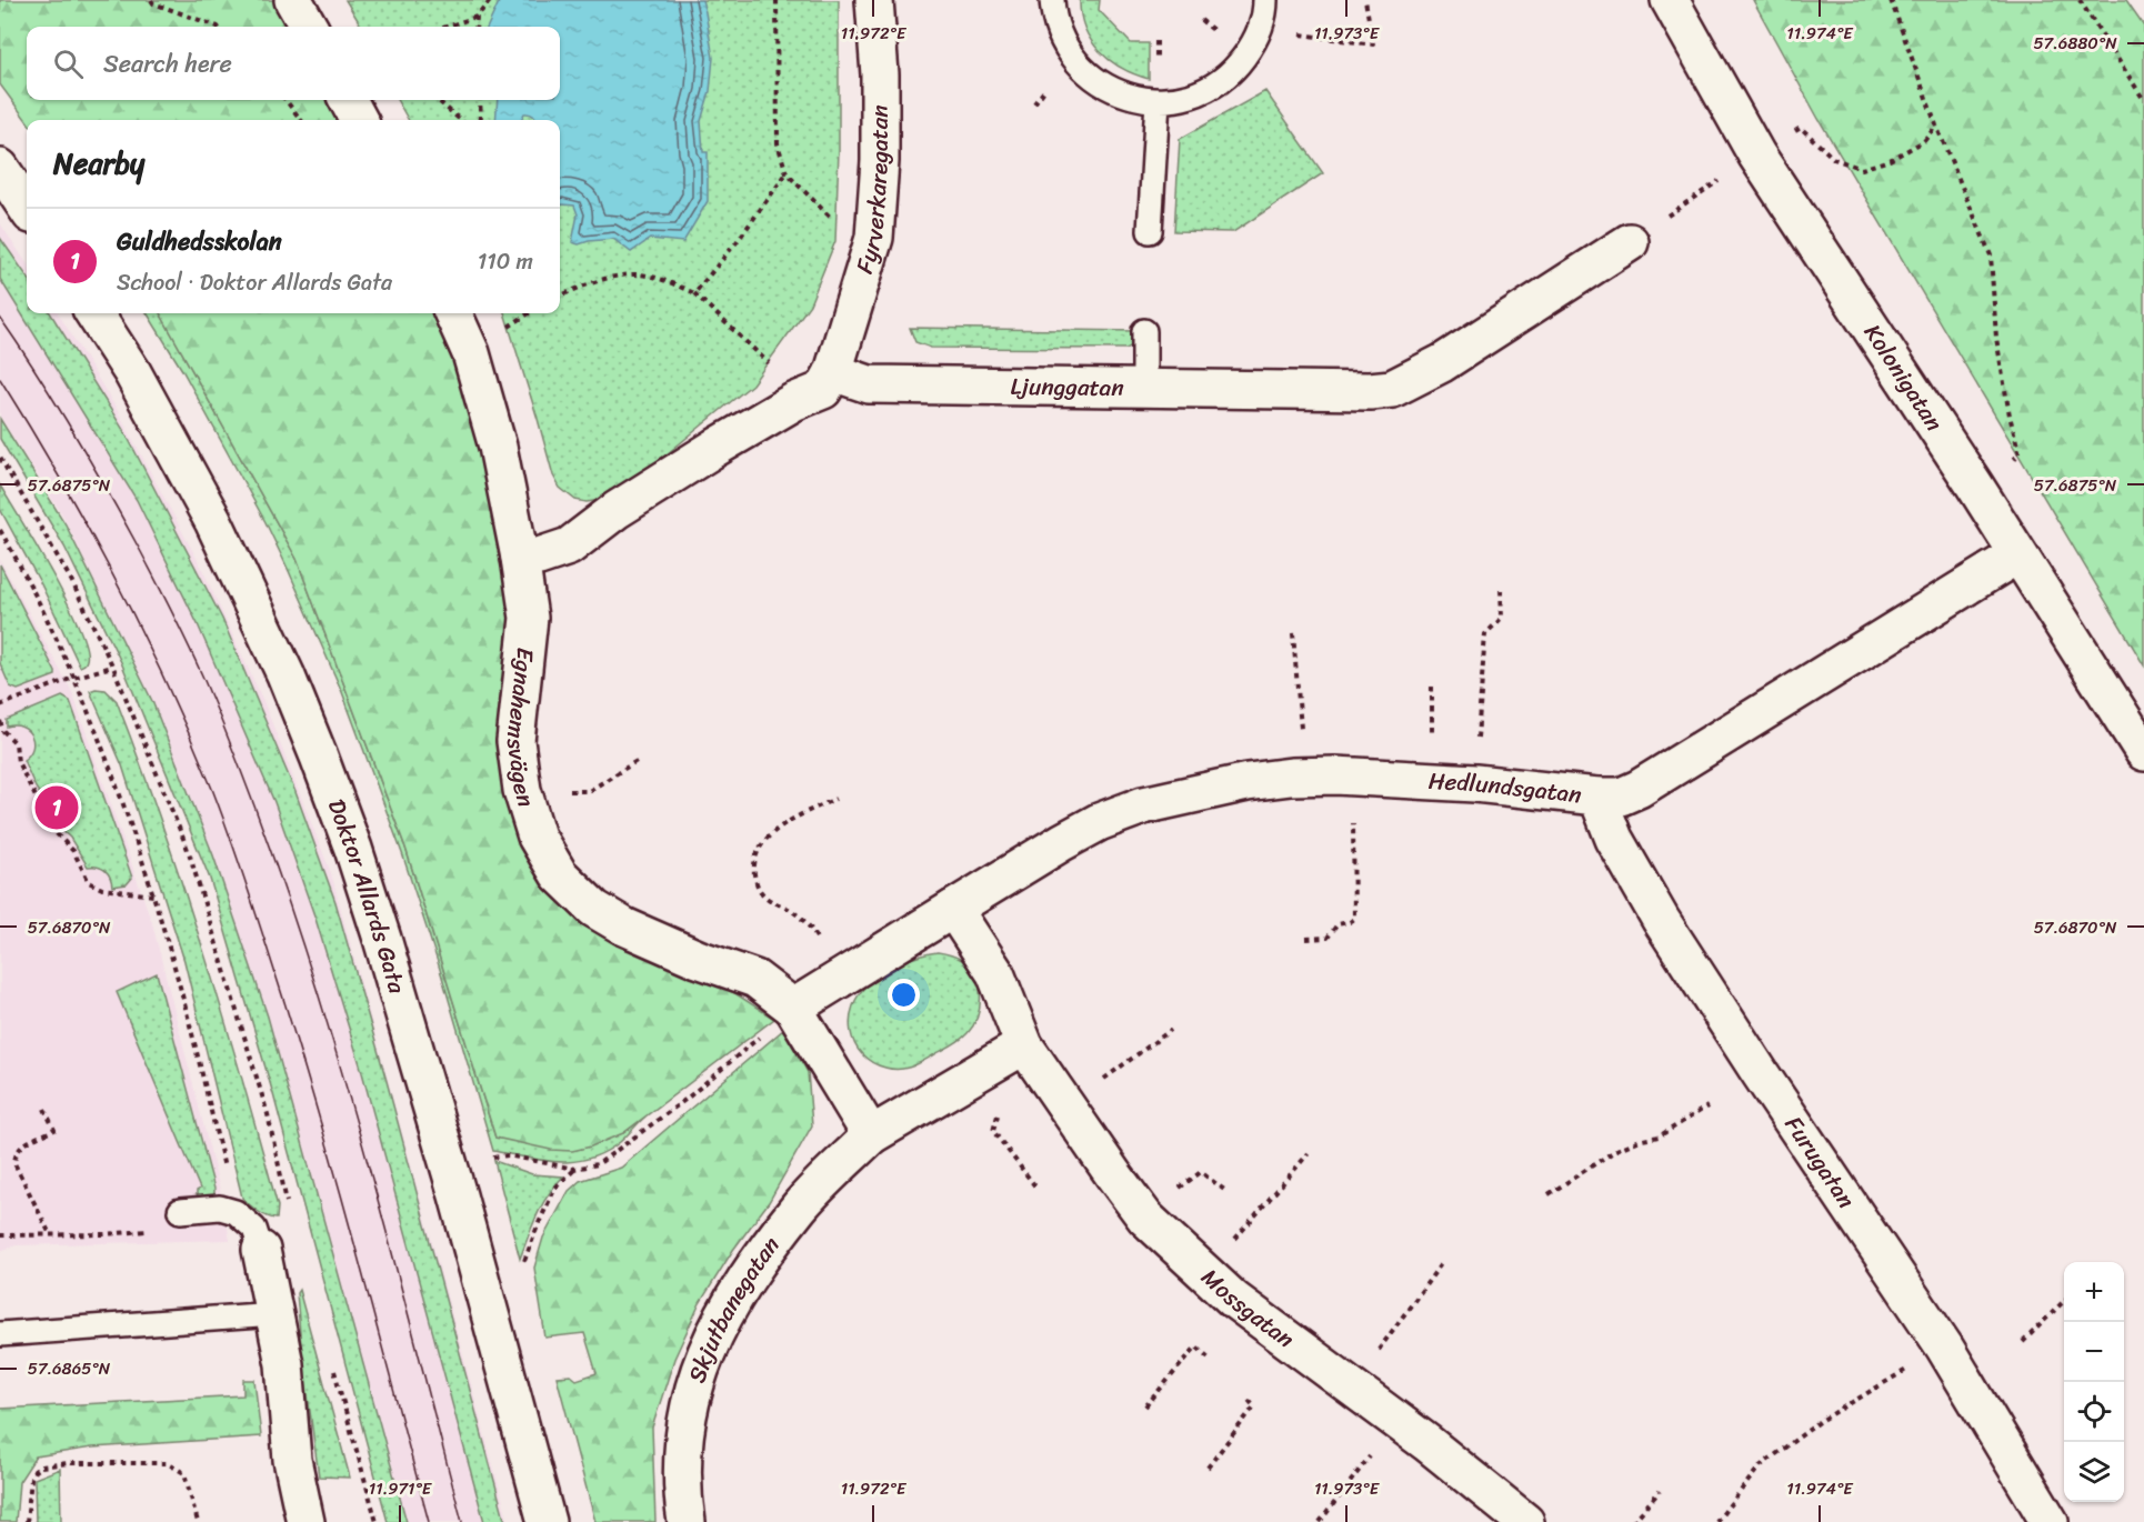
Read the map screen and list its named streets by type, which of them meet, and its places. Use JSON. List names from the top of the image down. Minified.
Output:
{"streets":{"street":["Fyrverkaregatan","Kolonigatan","Ljunggatan","Egnahemsvägen","Hedlundsgatan","Doktor Allards Gata","Furugatan","Mossgatan","Skjutbanegatan"]},"crossings":[["Fyrverkaregatan","Ljunggatan"],["Kolonigatan","Hedlundsgatan"],["Egnahemsvägen","Hedlundsgatan"],["Egnahemsvägen","Skjutbanegatan"],["Hedlundsgatan","Furugatan"],["Hedlundsgatan","Mossgatan"],["Mossgatan","Skjutbanegatan"]],"page":{"search":"Search here","heading":"Nearby","list":[{"mark":"1","name":"Guldhedsskolan","note":"School · Doktor Allards Gata","value":"110 m"}],"pins":"1","map_buttons":["+","−"]},"coordinates":["11.972°E","11.973°E","11.974°E","57.6880°N","57.6875°N","57.6870°N","57.6865°N","11.971°E"]}
